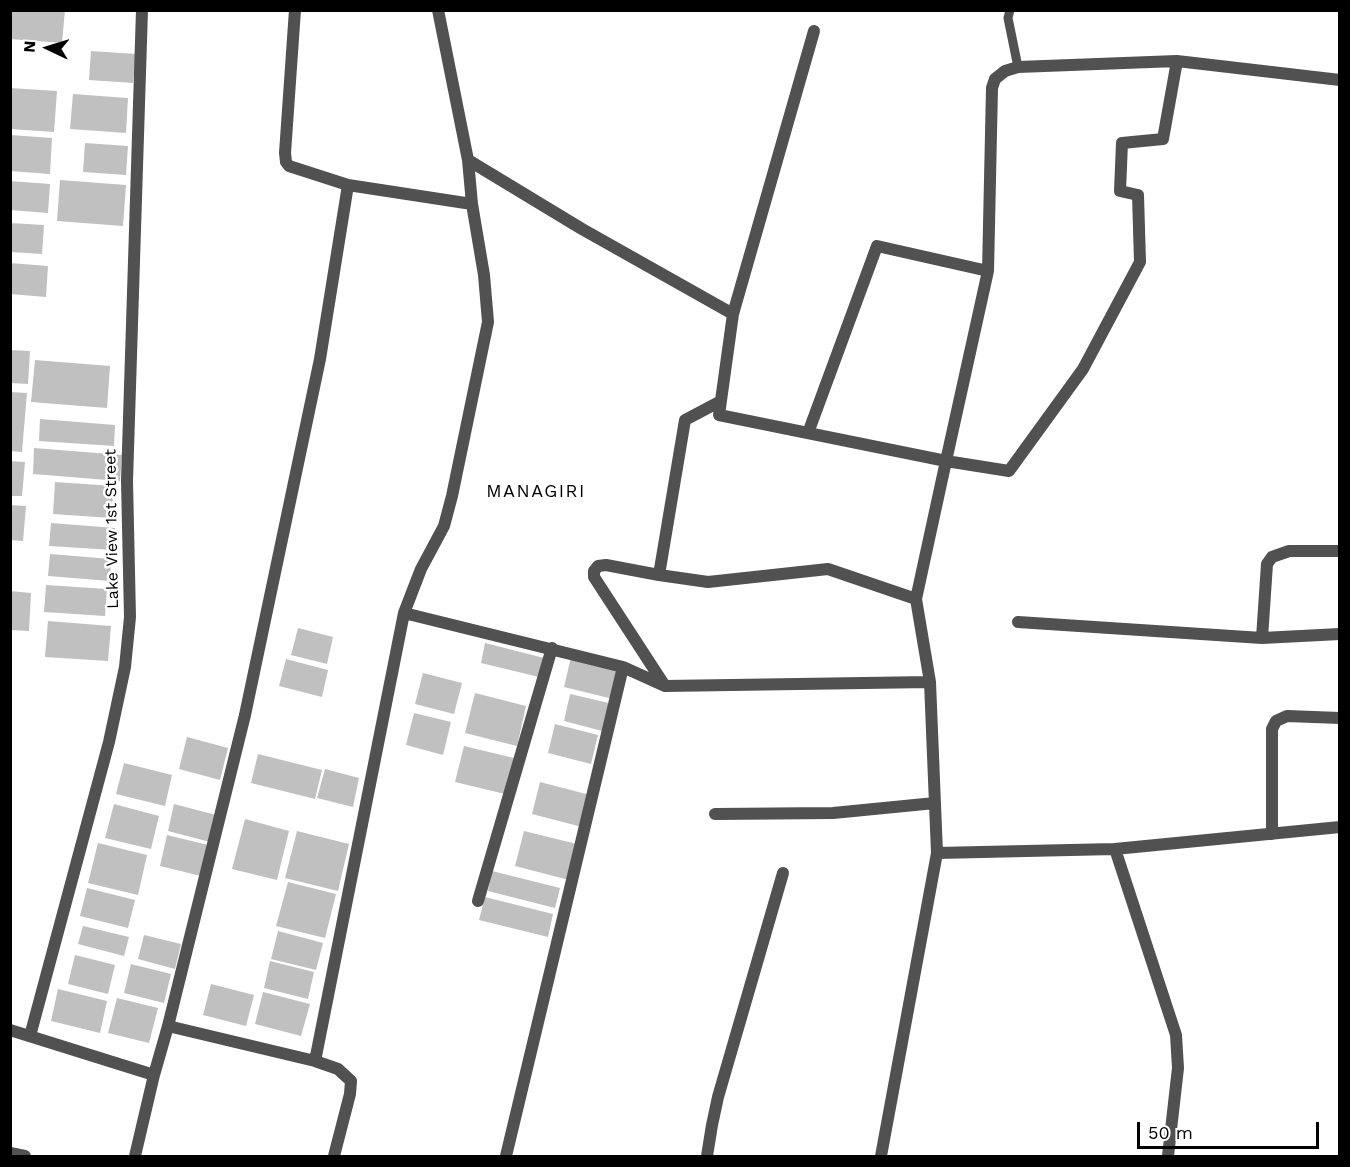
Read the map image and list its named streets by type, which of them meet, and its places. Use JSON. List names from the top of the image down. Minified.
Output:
{"streets":{"street":["Lake View 1st Street"]},"districts":["MANAGIRI"],"scale_bar":"50 m","north":"left"}
